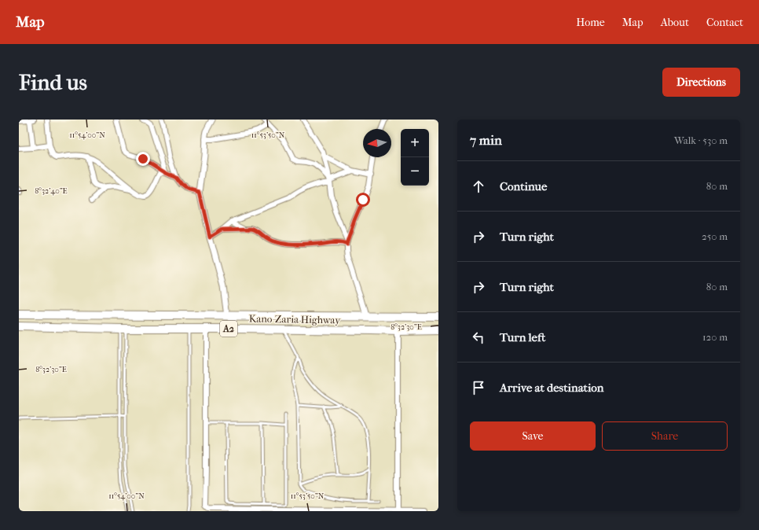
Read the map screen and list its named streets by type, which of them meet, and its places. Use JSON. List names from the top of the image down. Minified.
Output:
{"streets":{"highway":["Kano-Zaria Highway","A2"]},"north":"left","page":{"header":"Map","nav":["Home","Map","About","Contact"],"buttons":["Directions",["Save","Share"]],"title":"Find us","heading":["7 min","Walk · 530 m"],"map_buttons":["+","−"],"list":[["Continue","80 m"],["Turn right","250 m"],["Turn right","80 m"],["Turn left","120 m"],"Arrive at destination"]},"coordinates":["11°54'00\"N","11°53'50\"N","8°32'40\"E","8°32'30\"E"]}
